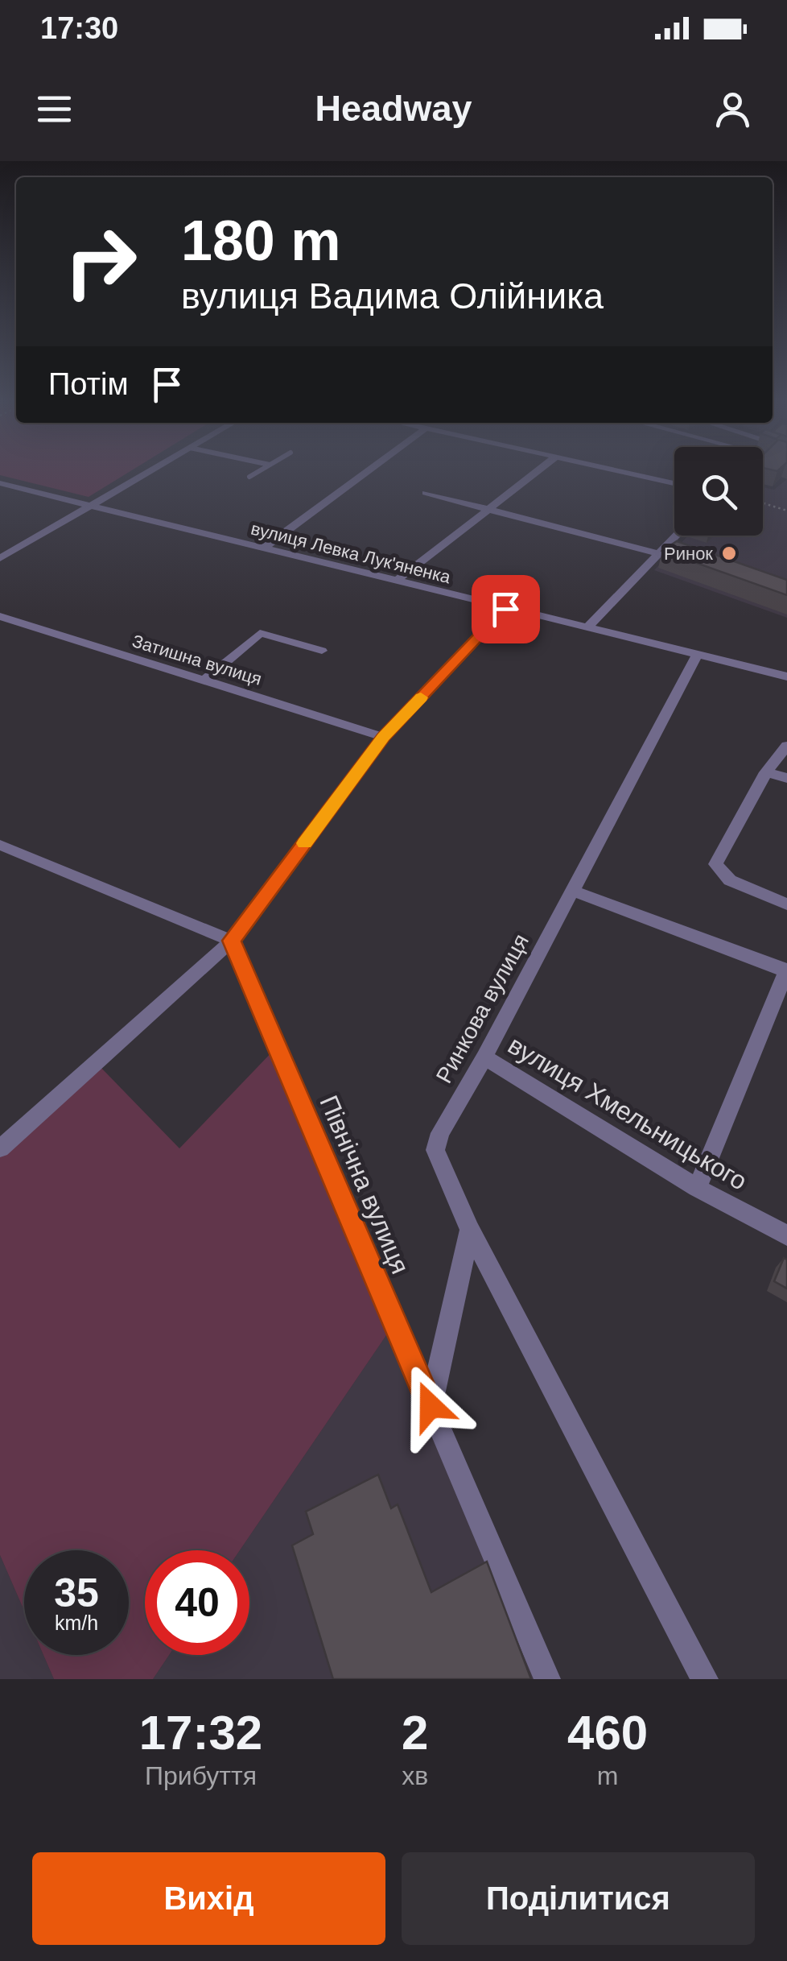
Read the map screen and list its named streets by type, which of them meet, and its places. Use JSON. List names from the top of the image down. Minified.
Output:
{"streets":{"street":["вулиця Левка Лук'яненка","Затишна вулиця","Ринкова вулиця","вулиця Хмельницького","Північна вулиця"]},"crossings":[["вулиця Левка Лук'яненка","Ринкова вулиця"],["Ринкова вулиця","вулиця Хмельницького"]],"places":["Ринок"],"page":{"status":"17:30","header":"Headway","turn":["180 m","вулиця Вадима Олійника"],"then":"Потім","speed":"35 km/h","limit":"40","eta":["17:32","Прибуття","2","хв","460","m"],"buttons":["Вихід","Поділитися"]}}
